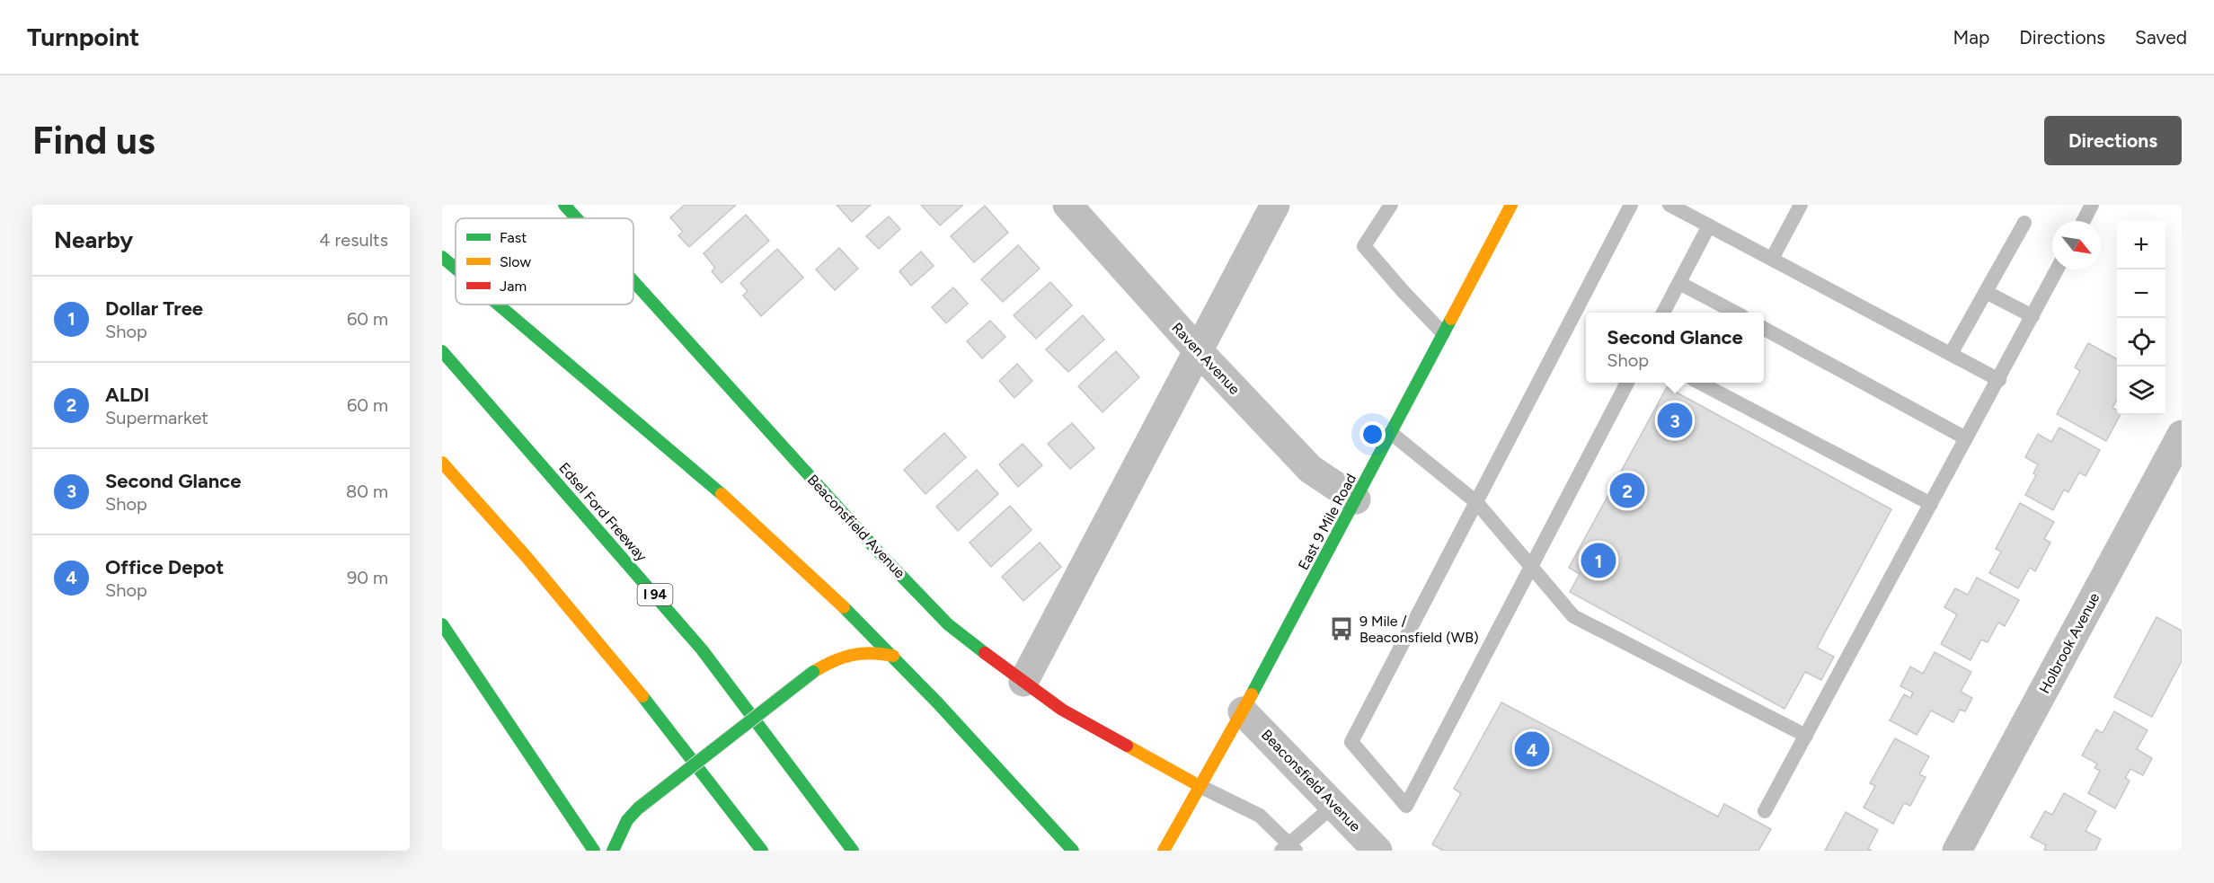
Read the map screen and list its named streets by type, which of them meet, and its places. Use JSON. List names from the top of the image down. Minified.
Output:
{"streets":{"main road":["Edsel Ford Freeway","East 9 Mile Road","Beaconsfield Avenue","I 94"],"street":["Raven Avenue","Holbrook Avenue"]},"crossings":[["Raven Avenue","East 9 Mile Road"],["East 9 Mile Road","Beaconsfield Avenue"]],"places":{"bus stop":["9 Mile / Beaconsfield (WB)"]},"legend":["Fast","Slow","Jam"],"north":"bottom right","page":{"header":"Turnpoint","nav":["Map","Directions","Saved"],"buttons":"Directions","title":"Find us","heading":["Nearby","4 results"],"map_buttons":["+","−"],"list":[{"mark":"1","name":"Dollar Tree","note":"Shop","value":"60 m"},{"mark":"2","name":"ALDI","note":"Supermarket","value":"60 m"},{"mark":"3","name":"Second Glance","note":"Shop","value":"80 m"},{"mark":"4","name":"Office Depot","note":"Shop","value":"90 m"}],"popup":["Second Glance","Shop"],"pins":["3","2","1","4"]}}
